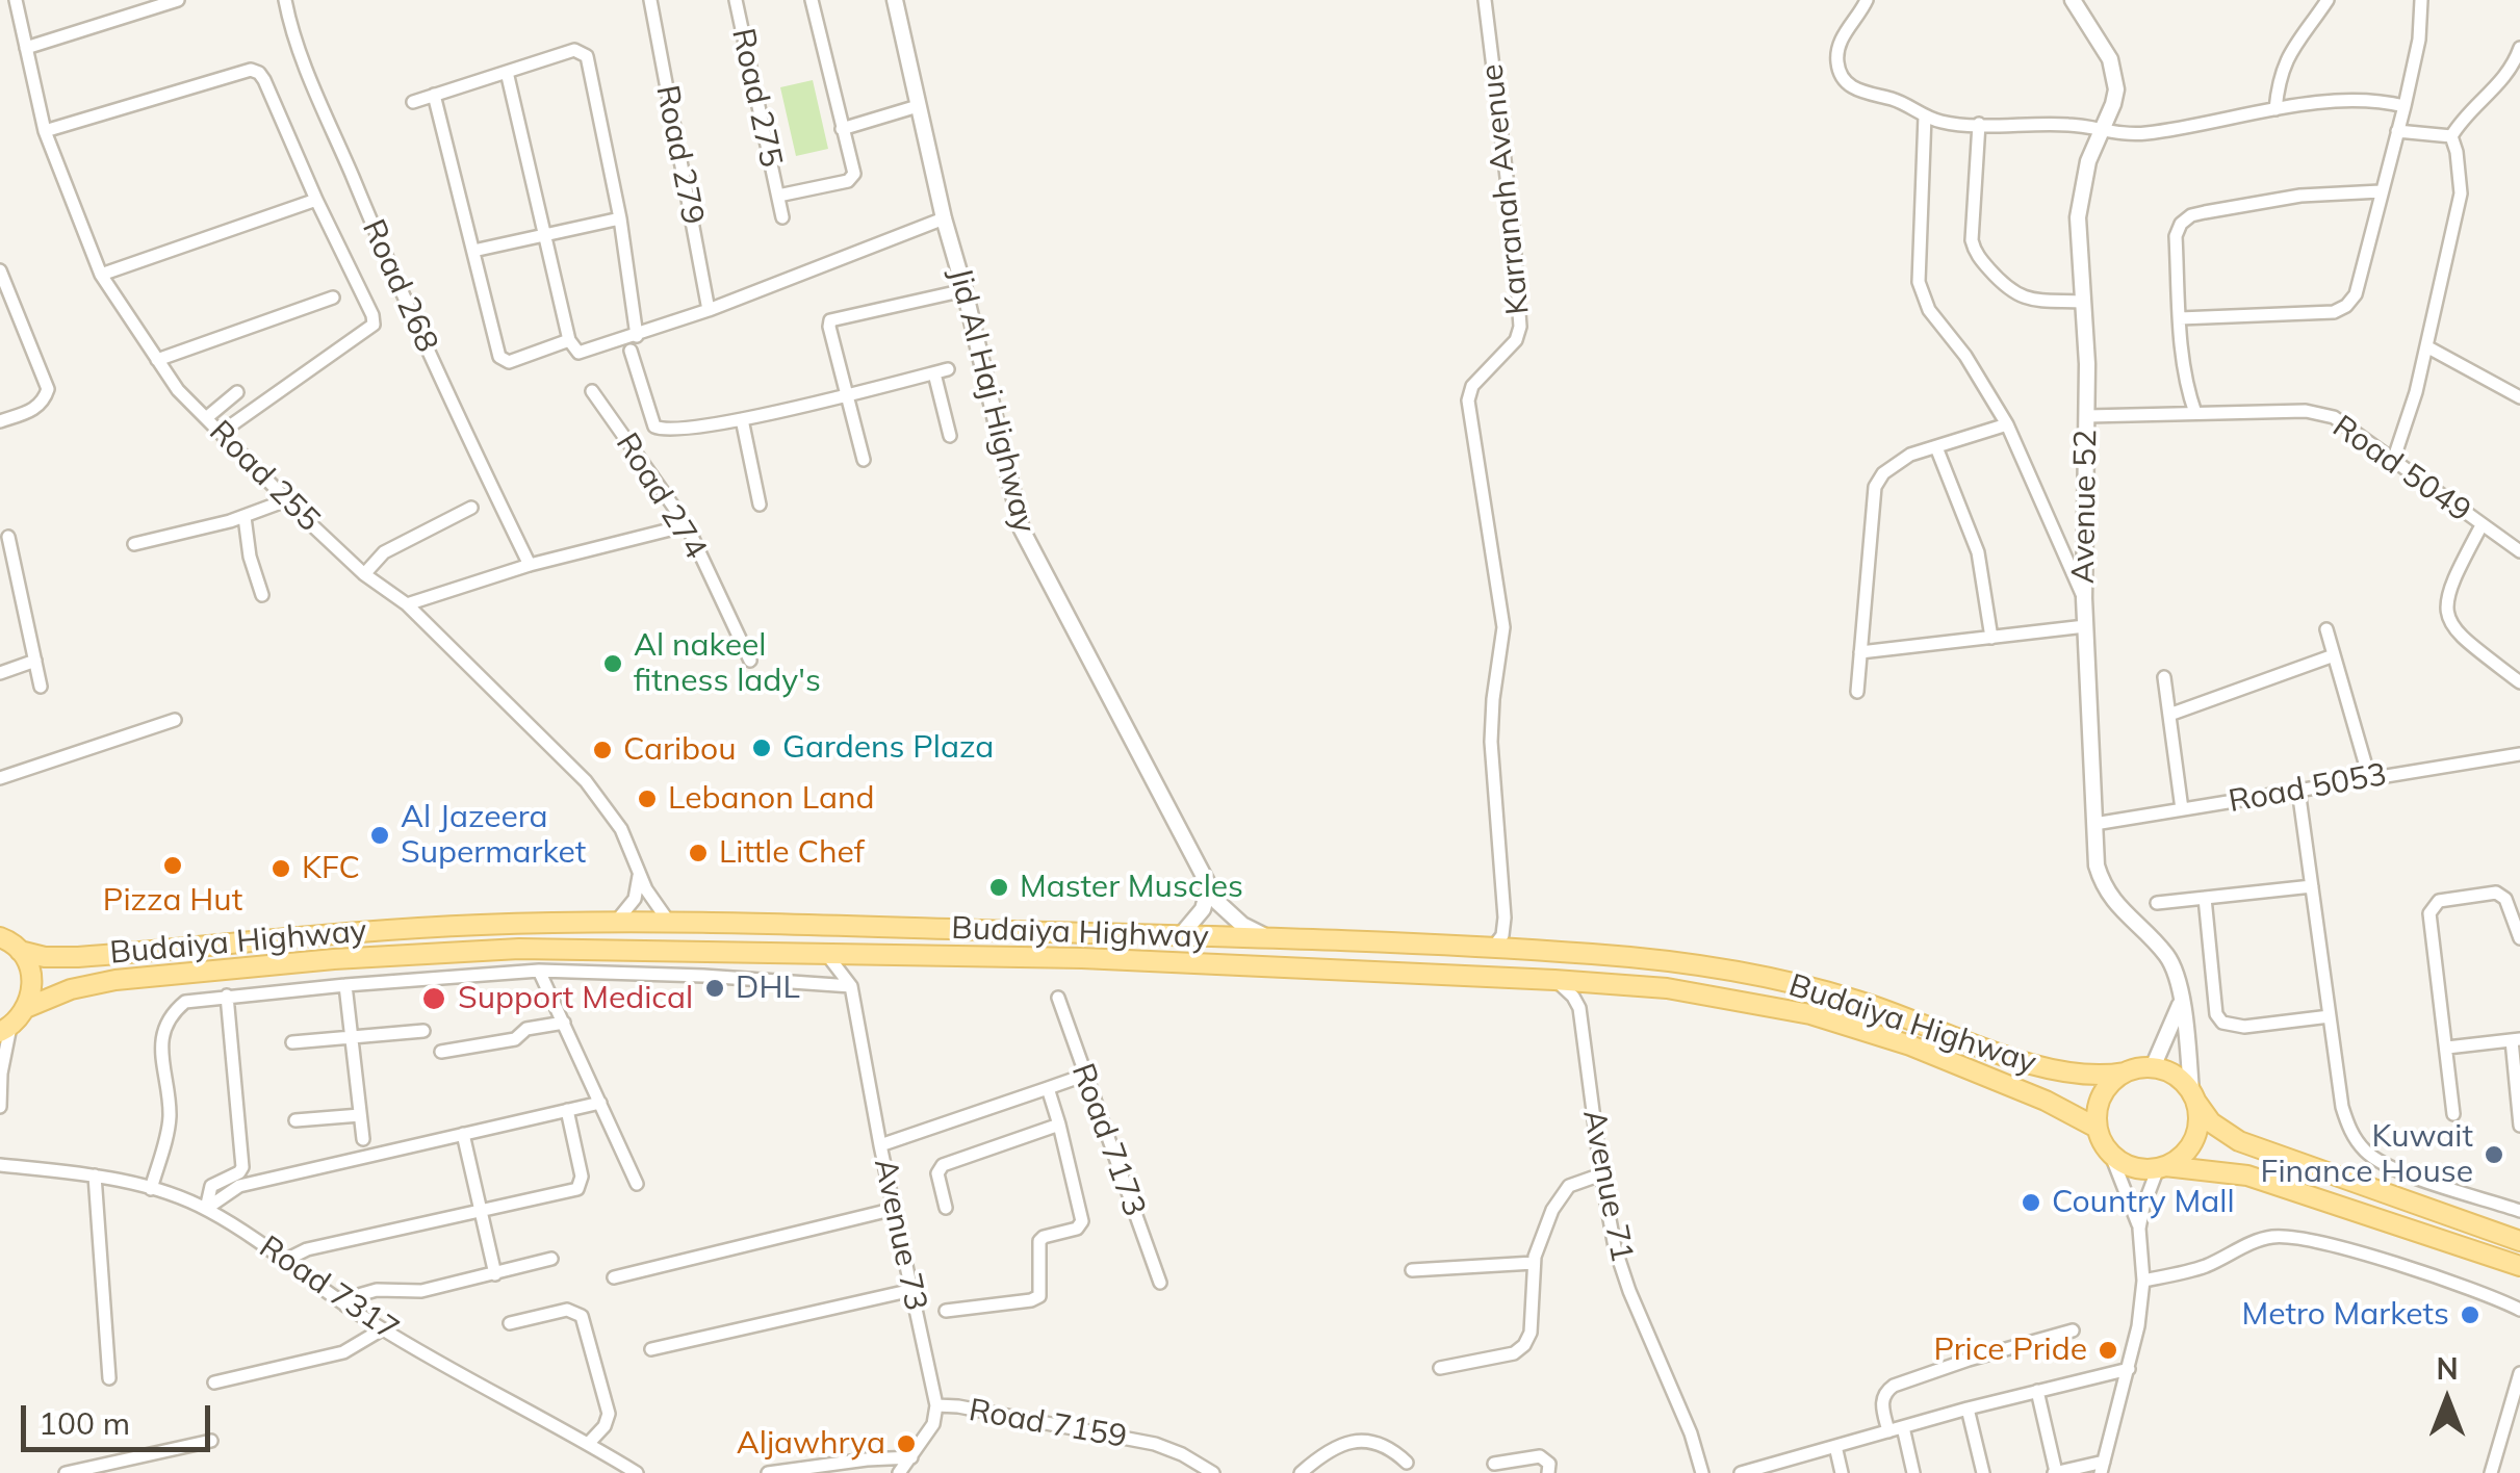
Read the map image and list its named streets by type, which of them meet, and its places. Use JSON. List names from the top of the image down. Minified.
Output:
{"streets":{"main road":["Budaiya Highway"],"street":["Road 275","Road 279","Karranah Avenue","Road 268","Jid Al Haj Highway","Road 5049","Road 255","Road 274","Avenue 52","Road 5053","Road 7173","Avenue 71","Avenue 73","Road 7317","Road 7159"]},"crossings":[["Karranah Avenue","Budaiya Highway"],["Jid Al Haj Highway","Budaiya Highway"],["Road 5049","Avenue 52"],["Road 255","Budaiya Highway"],["Avenue 52","Road 5053"],["Avenue 52","Budaiya Highway"],["Budaiya Highway","Avenue 73"],["Avenue 73","Road 7159"]],"places":["Al nakeel fitness lady's","Gardens Plaza","Caribou","Lebanon Land","Al Jazeera Supermarket","Little Chef","Pizza Hut","KFC","Master Muscles","DHL","Support Medical","Kuwait Finance House","Country Mall","Metro Markets","Price Pride","Aljawhrya"],"scale_bar":"100 m","north":"top"}
